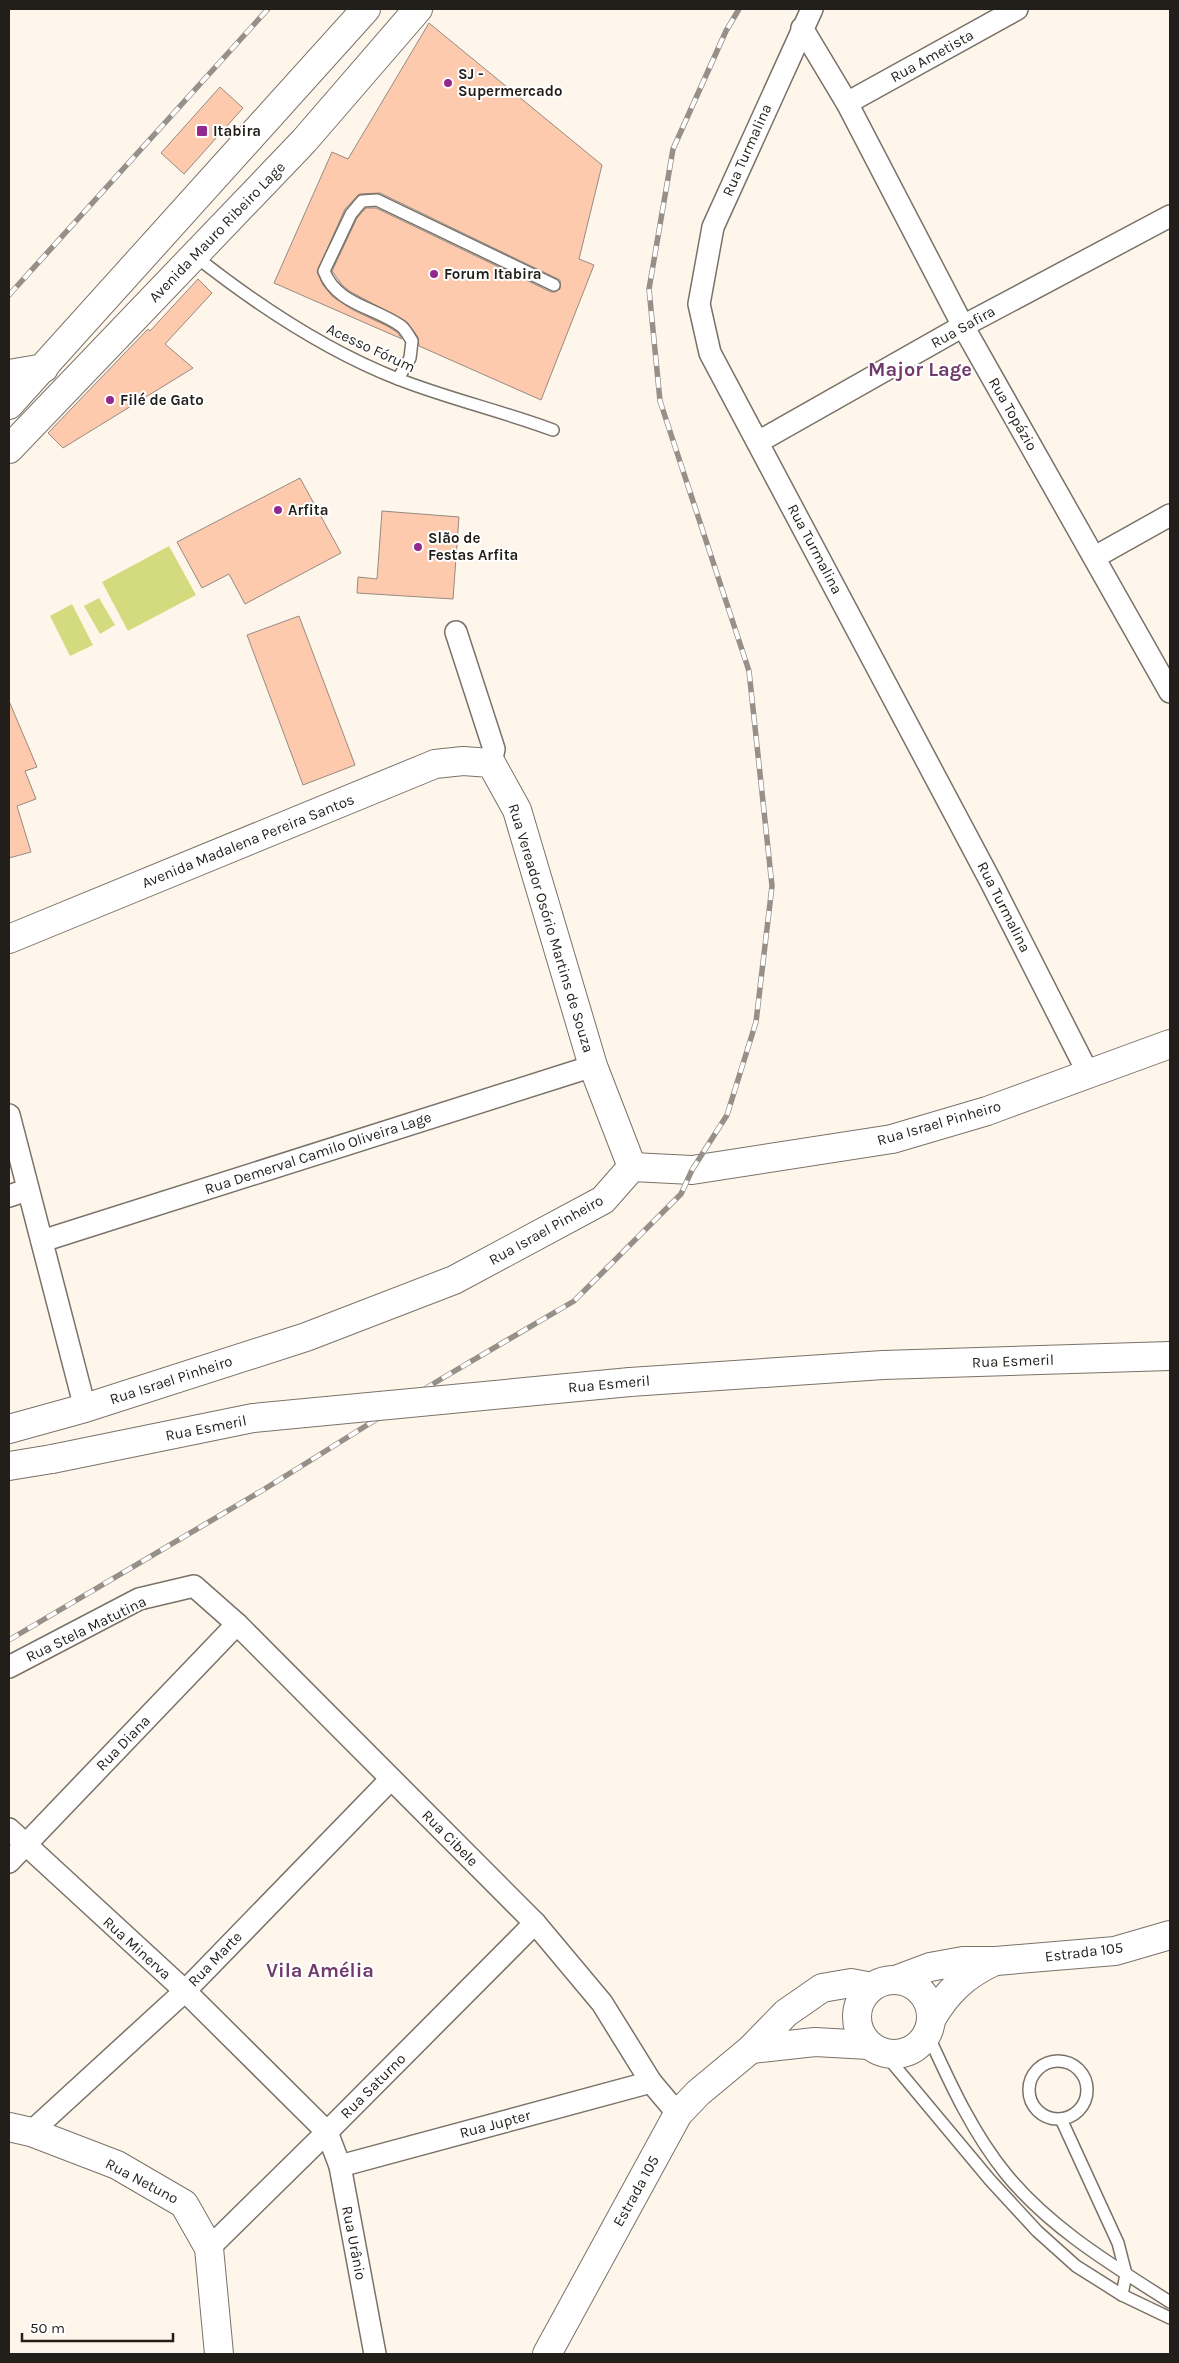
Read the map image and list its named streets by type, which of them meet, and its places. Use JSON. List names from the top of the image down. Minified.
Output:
{"streets":{"street":["Rua Ametista","Rua Turmalina","Avenida Mauro Ribeiro Lage","Rua Safira","Rua Topázio","Avenida Madalena Pereira Santos","Rua Vereador Osório Martins de Souza","Rua Israel Pinheiro","Rua Demerval Camilo Oliveira Lage","Rua Esmeril","Rua Stela Matutina","Rua Diana","Rua Cibele","Rua Minerva","Estrada 105","Rua Marte","Rua Saturno","Rua Jupter","Rua Netuno","Rua Urânio"],"lane":["Acesso Fórum"]},"crossings":[["Rua Ametista","Rua Topázio"],["Rua Turmalina","Rua Safira"],["Rua Turmalina","Rua Topázio"],["Rua Turmalina","Rua Israel Pinheiro"],["Avenida Mauro Ribeiro Lage","Acesso Fórum"],["Rua Safira","Rua Topázio"],["Avenida Madalena Pereira Santos","Rua Vereador Osório Martins de Souza"],["Rua Vereador Osório Martins de Souza","Rua Israel Pinheiro"],["Rua Vereador Osório Martins de Souza","Rua Demerval Camilo Oliveira Lage"],["Rua Stela Matutina","Rua Cibele"],["Rua Diana","Rua Cibele"],["Rua Diana","Rua Minerva"],["Rua Cibele","Estrada 105"],["Rua Cibele","Rua Marte"],["Rua Cibele","Rua Saturno"],["Rua Cibele","Rua Jupter"],["Rua Minerva","Rua Marte"],["Rua Minerva","Rua Saturno"],["Rua Minerva","Rua Urânio"],["Rua Marte","Rua Netuno"],["Rua Saturno","Rua Netuno"],["Rua Saturno","Rua Urânio"],["Rua Jupter","Rua Urânio"]],"districts":["Major Lage","Vila Amélia"],"places":{"other":["SJ - Supermercado","Forum Itabira","Filé de Gato","Arfita","Slão de Festas Arfita"],"transit":["Itabira"]},"scale_bar":"50 m"}
